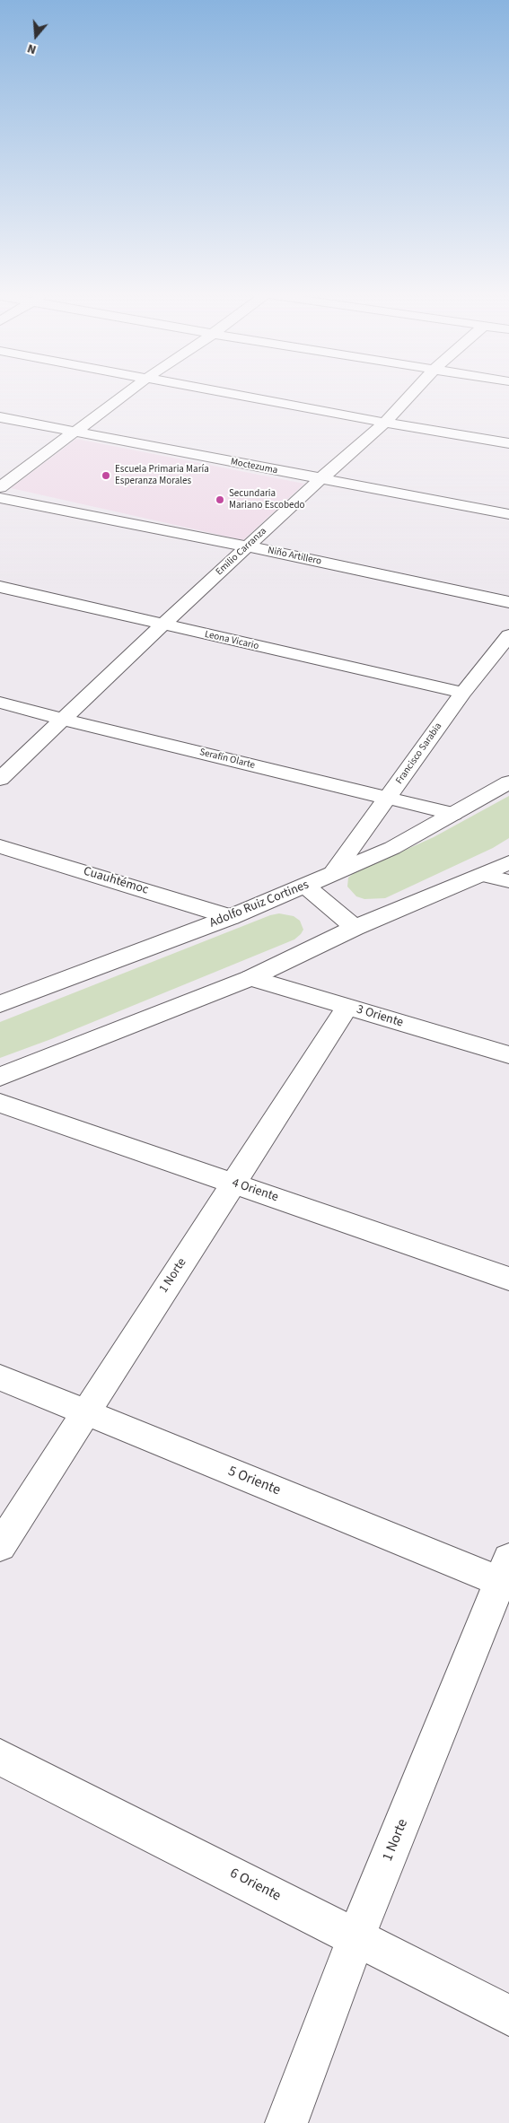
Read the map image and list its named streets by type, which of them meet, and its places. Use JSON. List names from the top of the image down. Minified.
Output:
{"streets":{"street":["Moctezuma","Emilio Carranza","Niño Artillero","Leona Vicario","Francisco Sarabia","Serafín Olarte","Cuauhtémoc","Adolfo Ruiz Cortines","3 Oriente","4 Oriente","1 Norte","5 Oriente","6 Oriente"]},"crossings":[["Moctezuma","Emilio Carranza"],["Emilio Carranza","Niño Artillero"],["Emilio Carranza","Leona Vicario"],["Emilio Carranza","Serafín Olarte"],["Leona Vicario","Francisco Sarabia"],["Francisco Sarabia","Serafín Olarte"],["Francisco Sarabia","Adolfo Ruiz Cortines"],["Serafín Olarte","Adolfo Ruiz Cortines"],["Cuauhtémoc","Adolfo Ruiz Cortines"],["3 Oriente","1 Norte"],["4 Oriente","1 Norte"],["1 Norte","5 Oriente"],["1 Norte","6 Oriente"]],"places":["Escuela Primaria María Esperanza Morales","Secundaria Mariano Escobedo"],"north":"bottom"}
